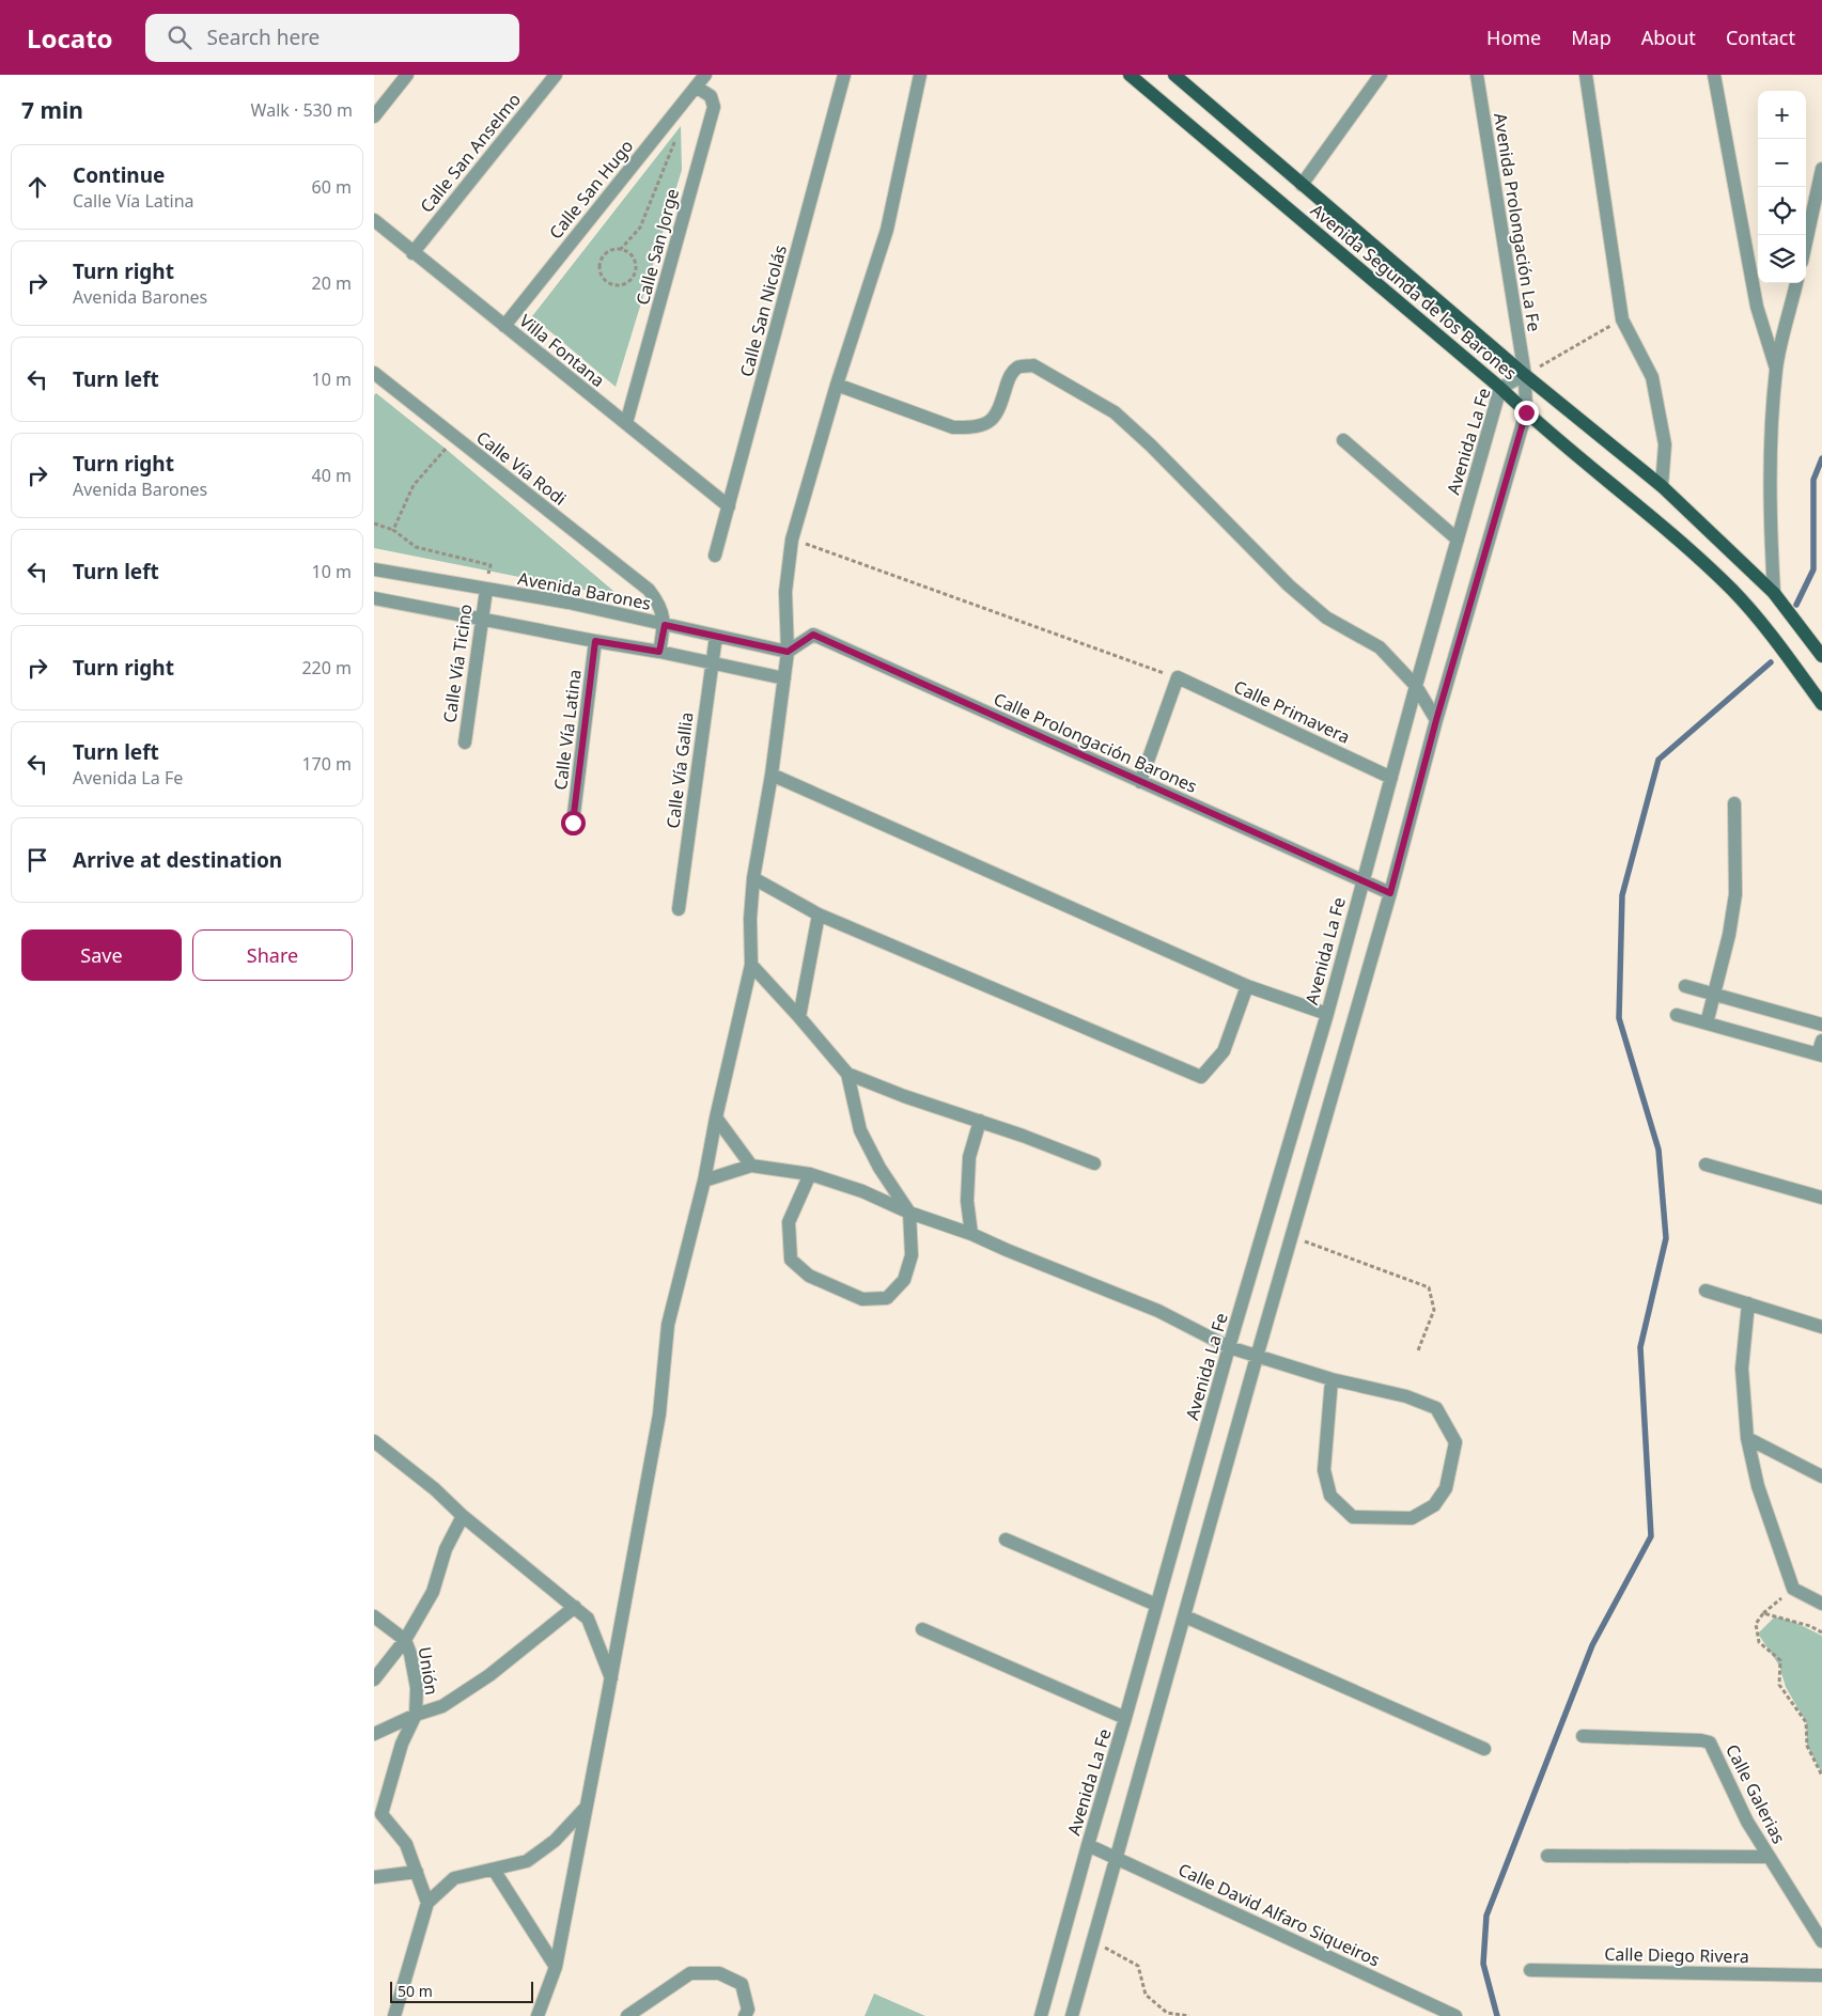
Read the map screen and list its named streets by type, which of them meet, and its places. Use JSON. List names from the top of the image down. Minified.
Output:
{"streets":{"main road":["Avenida Segunda de los Barones"],"street":["Calle San Anselmo","Calle San Hugo","Avenida Prolongación La Fe","Calle San Jorge","Calle San Nicolás","Villa Fontana","Avenida La Fe","Calle Vía Rodi","Avenida Barones","Calle Vía Ticino","Calle Primavera","Calle Vía Latina","Calle Prolongación Barones","Calle Vía Gallia","Unión","Calle Galerias","Calle David Alfaro Siqueiros","Calle Diego Rivera"]},"crossings":[["Calle San Anselmo","Villa Fontana"],["Calle San Hugo","Calle San Jorge"],["Calle San Hugo","Villa Fontana"],["Avenida Prolongación La Fe","Avenida Segunda de los Barones"],["Avenida Prolongación La Fe","Avenida La Fe"],["Calle San Jorge","Villa Fontana"],["Avenida Segunda de los Barones","Avenida La Fe"],["Calle San Nicolás","Villa Fontana"],["Avenida La Fe","Calle Primavera"],["Avenida La Fe","Calle Prolongación Barones"],["Avenida La Fe","Calle David Alfaro Siqueiros"],["Calle Vía Rodi","Avenida Barones"],["Avenida Barones","Calle Vía Ticino"],["Avenida Barones","Calle Prolongación Barones"],["Avenida Barones","Calle Vía Gallia"]],"scale_bar":"50 m","page":{"header":"Locato","search":"Search here","nav":["Home","Map","About","Contact"],"heading":["7 min","Walk · 530 m"],"map_buttons":["+","−"],"list":[["Continue","Calle Vía Latina","60 m"],["Turn right","Avenida Barones","20 m"],["Turn left","10 m"],["Turn right","Avenida Barones","40 m"],["Turn left","10 m"],["Turn right","220 m"],["Turn left","Avenida La Fe","170 m"],"Arrive at destination"],"buttons":["Save","Share"],"scale":"50 m"}}
